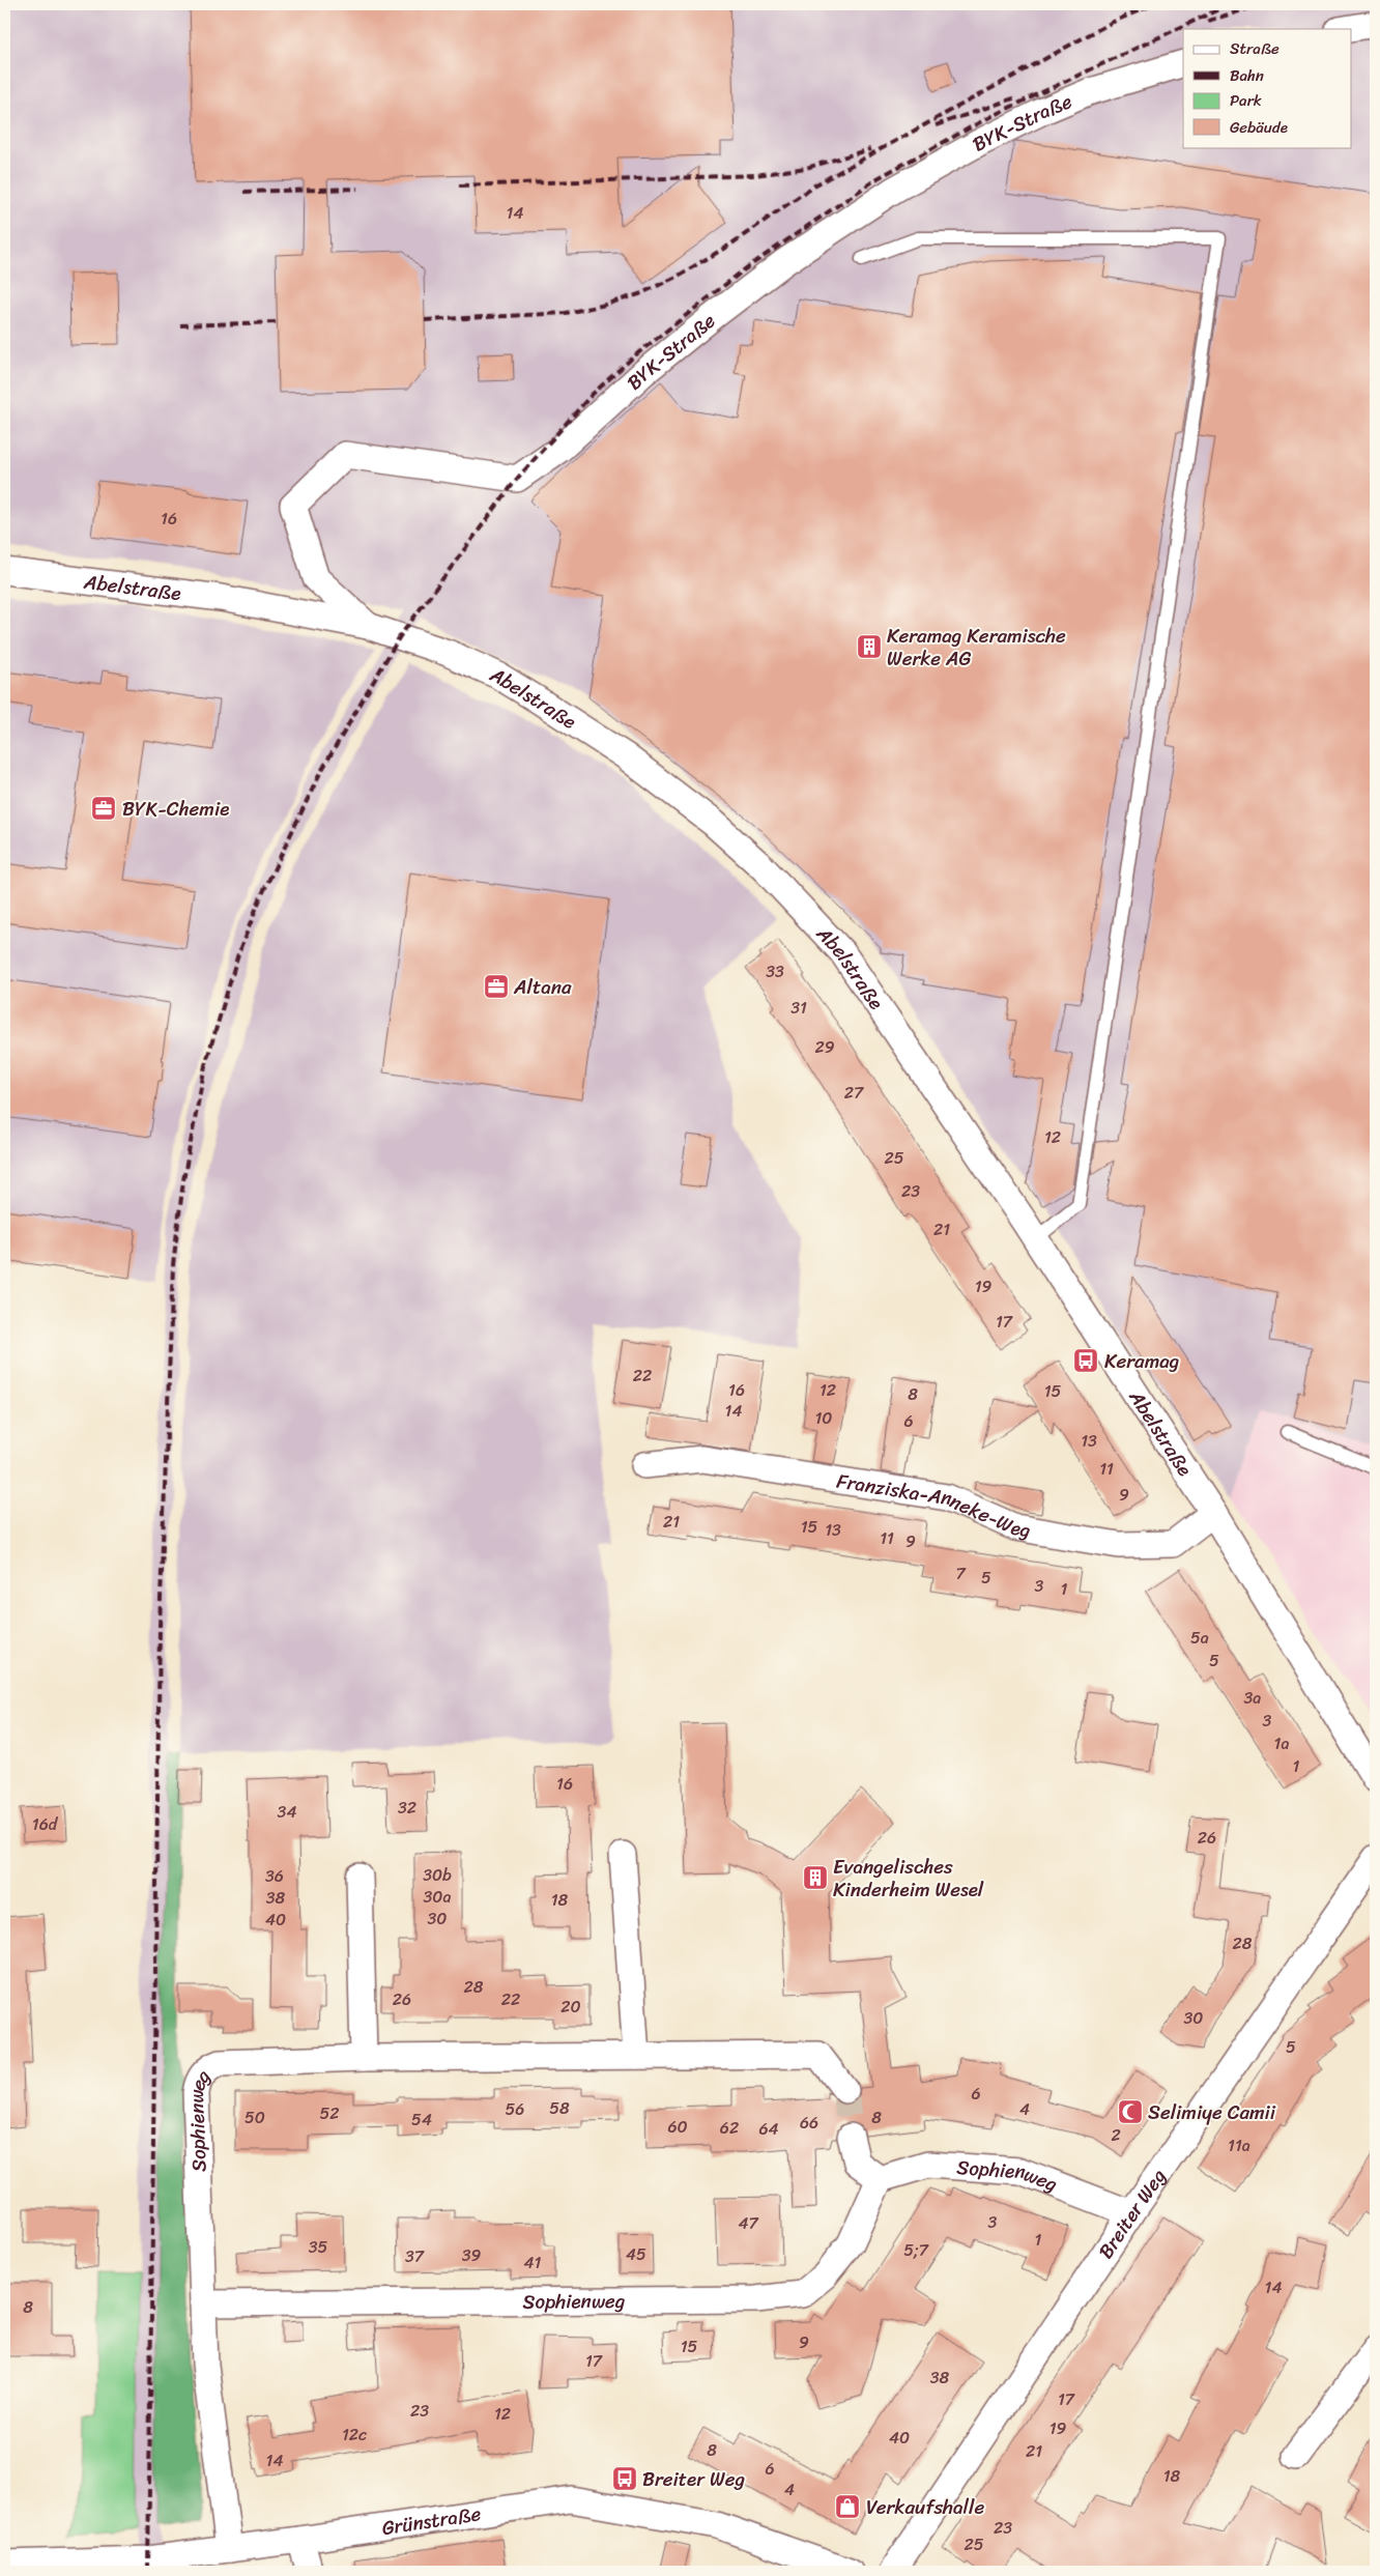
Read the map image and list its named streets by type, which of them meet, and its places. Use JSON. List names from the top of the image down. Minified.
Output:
{"streets":{"street":["BYK-Straße","Abelstraße","Franziska-Anneke-Weg","Sophienweg","Breiter Weg","Grünstraße"]},"crossings":[["BYK-Straße","Abelstraße"],["Abelstraße","Franziska-Anneke-Weg"],["Sophienweg","Breiter Weg"],["Sophienweg","Grünstraße"]],"places":{"building":["Keramag Keramische Werke AG","Evangelisches Kinderheim Wesel"],"office":["BYK-Chemie","Altana"],"bus stop":["Keramag","Breiter Weg"],"mosque":["Selimiye Camii"],"shop":["Verkaufshalle"]},"house_numbers":["14","16","33","31","29","27","12","25","23","21","19","17","22","16","12","15","8","14","10","6","13","11","9","21","15","13","11","9","7","5","3","1","5a","5","3a","3","1a","1","16","32","34","16d","26","30b","36","30a","38","18","30","40","28","28","26","22","20","30","5","6","58","56","4","52","50","8","54","66","60","62","64","2","11a","3","47","1","35","5;7","45","39","37","41","14","8","9","15","17","38","17","23","12","19","12c","40","8","21","14","6","18","4","23","25"],"legend":["Straße","Bahn","Park","Gebäude"]}
